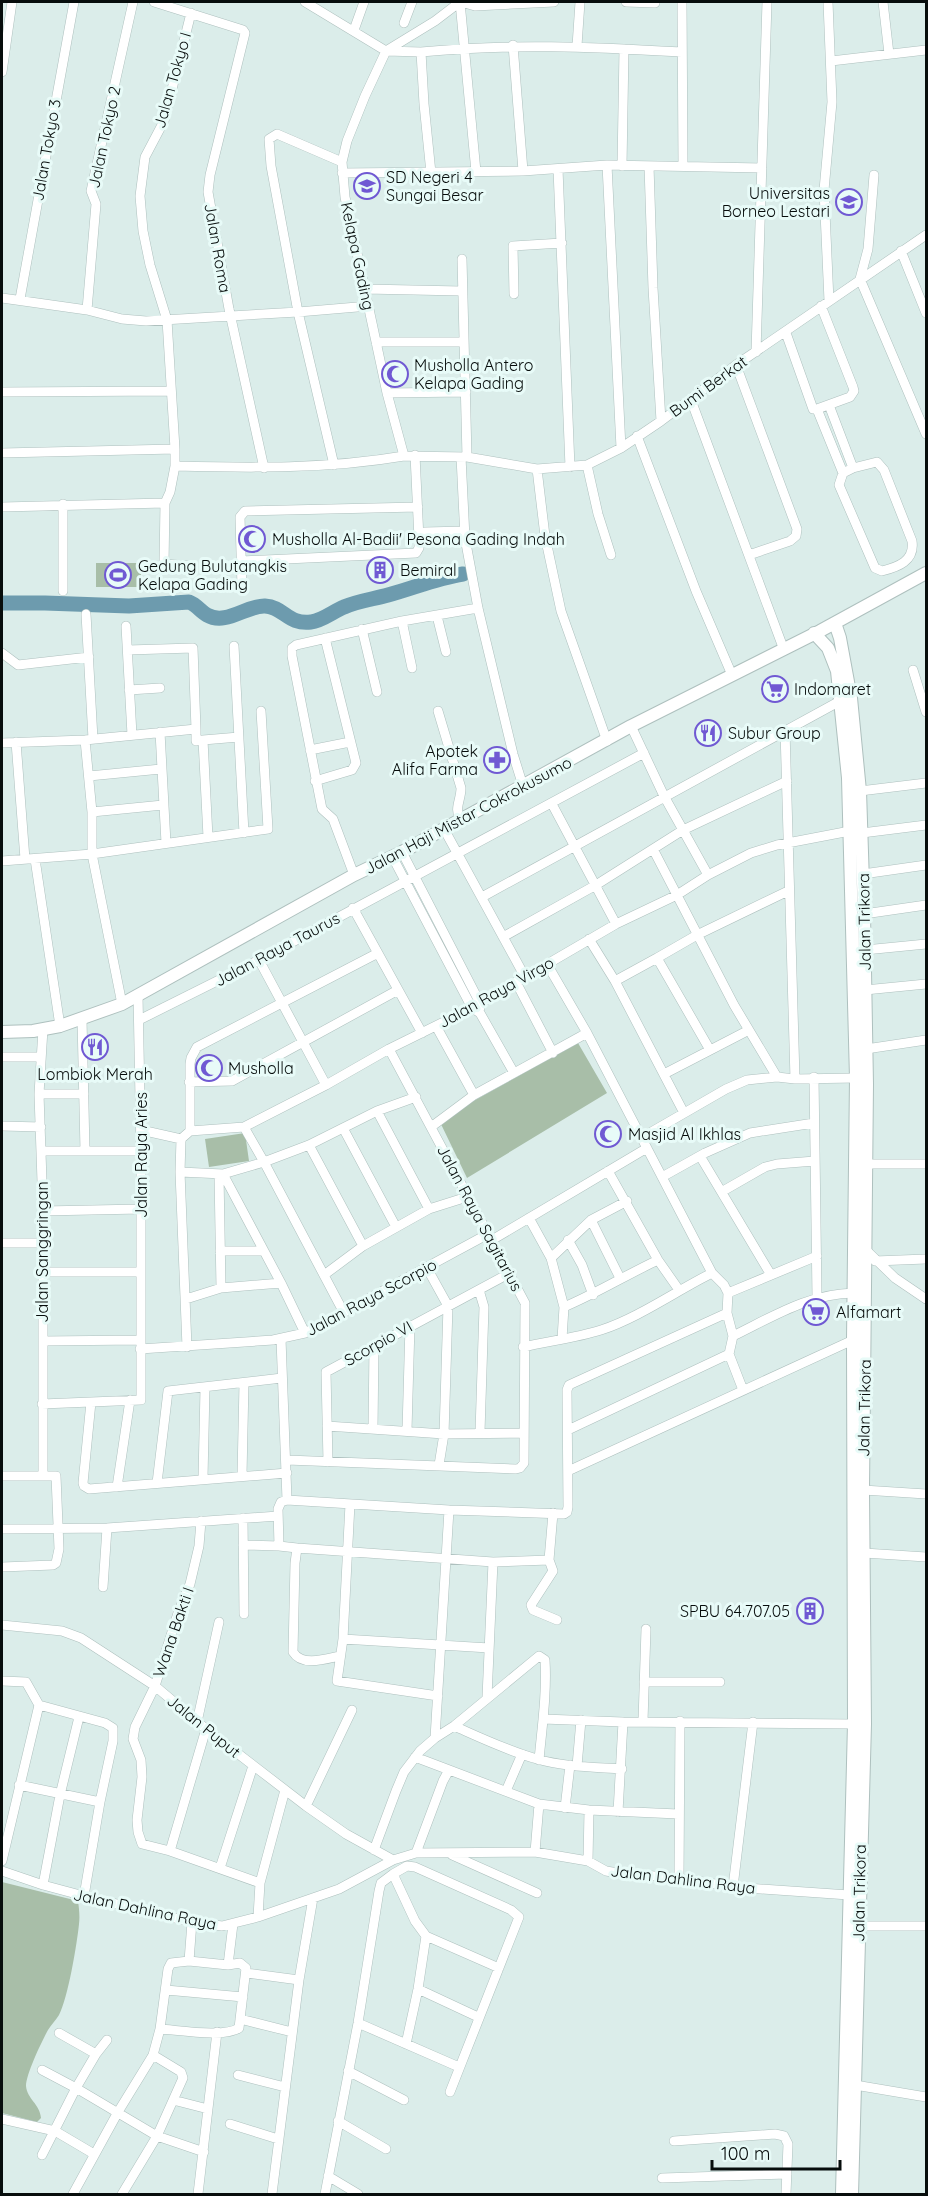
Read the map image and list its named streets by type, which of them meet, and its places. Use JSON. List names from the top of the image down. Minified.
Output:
{"streets":{"main road":["Jalan Haji Mistar Cokrokusumo","Jalan Trikora"],"street":["Jalan Tokyo I","Jalan Tokyo 2","Jalan Tokyo 3","Jalan Roma","Kelapa Gading","Bumi Berkat","Jalan Raya Taurus","Jalan Raya Virgo","Jalan Raya Aries","Jalan Raya Sagitarius","Jalan Sanggringan","Jalan Raya Scorpio","Scorpio VI","Wana Bakti I","Jalan Puput","Jalan Dahlina Raya"]},"crossings":[["Jalan Tokyo I","Jalan Roma"],["Jalan Haji Mistar Cokrokusumo","Jalan Trikora"],["Jalan Haji Mistar Cokrokusumo","Jalan Raya Aries"],["Jalan Haji Mistar Cokrokusumo","Jalan Sanggringan"],["Jalan Trikora","Jalan Raya Virgo"],["Jalan Trikora","Jalan Dahlina Raya"],["Jalan Raya Taurus","Jalan Raya Aries"],["Jalan Raya Virgo","Jalan Raya Sagitarius"],["Jalan Raya Aries","Jalan Raya Scorpio"],["Jalan Raya Sagitarius","Jalan Raya Scorpio"],["Jalan Raya Sagitarius","Scorpio VI"],["Jalan Sanggringan","Jalan Raya Scorpio"],["Wana Bakti I","Jalan Puput"],["Jalan Puput","Jalan Dahlina Raya"]],"places":{"school or university":["SD Negeri 4 Sungai Besar","Universitas Borneo Lestari"],"mosque":["Musholla Antero Kelapa Gading","Musholla Al-Badii' Pesona Gading Indah","Musholla","Masjid Al Ikhlas"],"building":["Bemiral","SPBU 64.707.05"],"sports":["Gedung Bulutangkis Kelapa Gading"],"supermarket":["Indomaret","Alfamart"],"restaurant":["Subur Group","Lombiok Merah"],"pharmacy":["Apotek Alifa Farma"]},"scale_bar":"100 m"}
